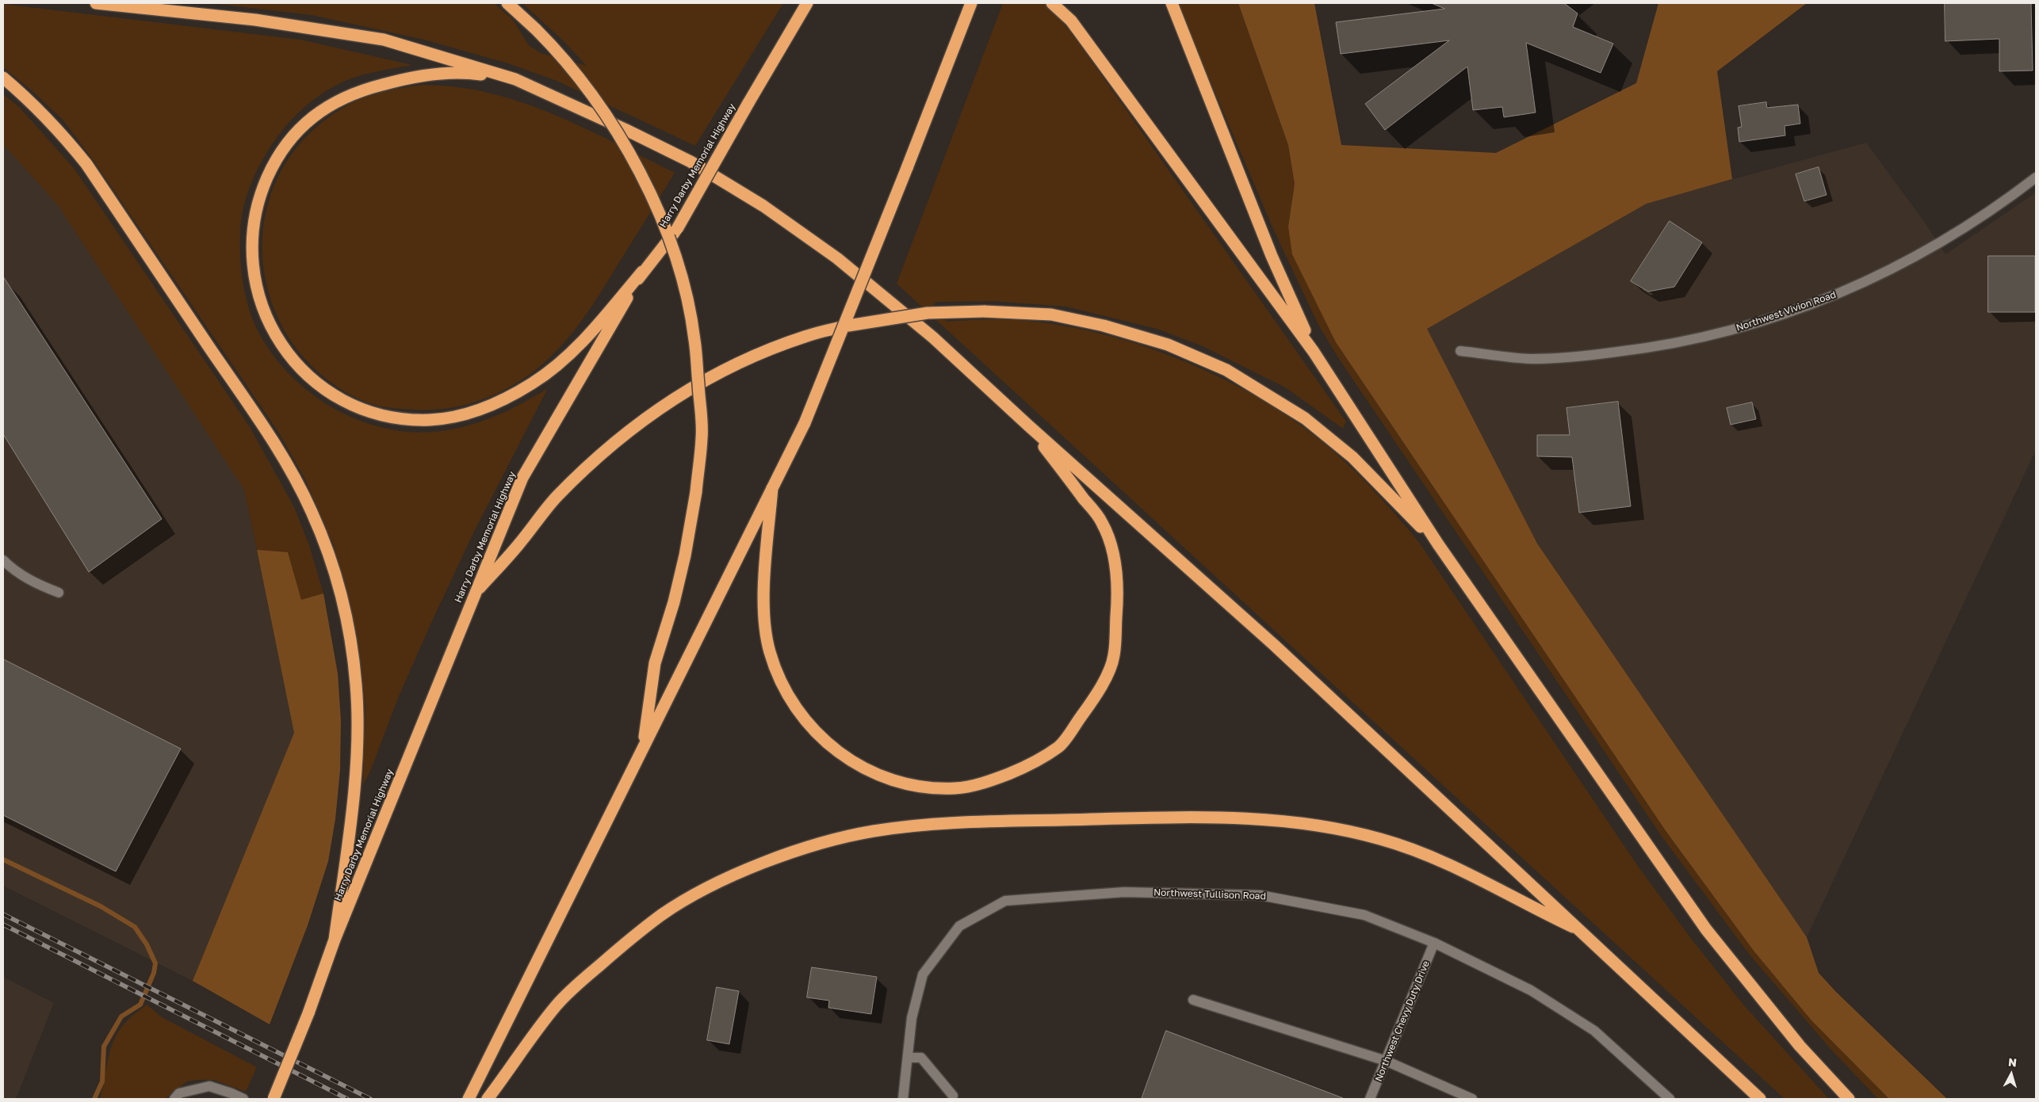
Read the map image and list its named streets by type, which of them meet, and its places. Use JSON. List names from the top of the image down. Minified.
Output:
{"streets":{"highway":["Harry Darby Memorial Highway"],"street":["Northwest Vivion Road","Northwest Tullison Road","Northwest Chevy Duty Drive"]},"crossings":[["Northwest Tullison Road","Northwest Chevy Duty Drive"]],"north":"top"}
